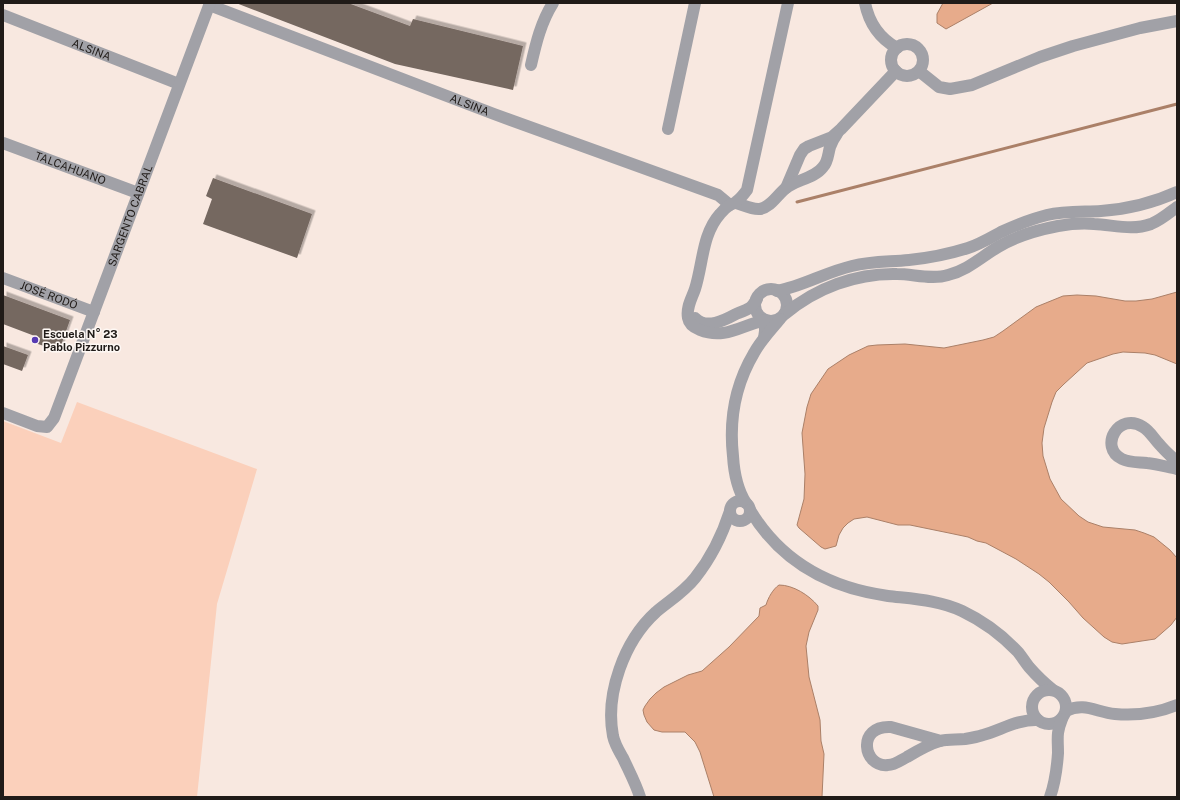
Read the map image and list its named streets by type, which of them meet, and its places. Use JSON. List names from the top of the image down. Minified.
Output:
{"streets":{"street":["ALSINA","TALCAHUANO","SARGENTO CABRAL","JOSÉ RODÓ"]},"crossings":[["ALSINA","SARGENTO CABRAL"],["TALCAHUANO","SARGENTO CABRAL"],["SARGENTO CABRAL","JOSÉ RODÓ"]],"places":["Escuela N° 23 Pablo Pizzurno"]}
